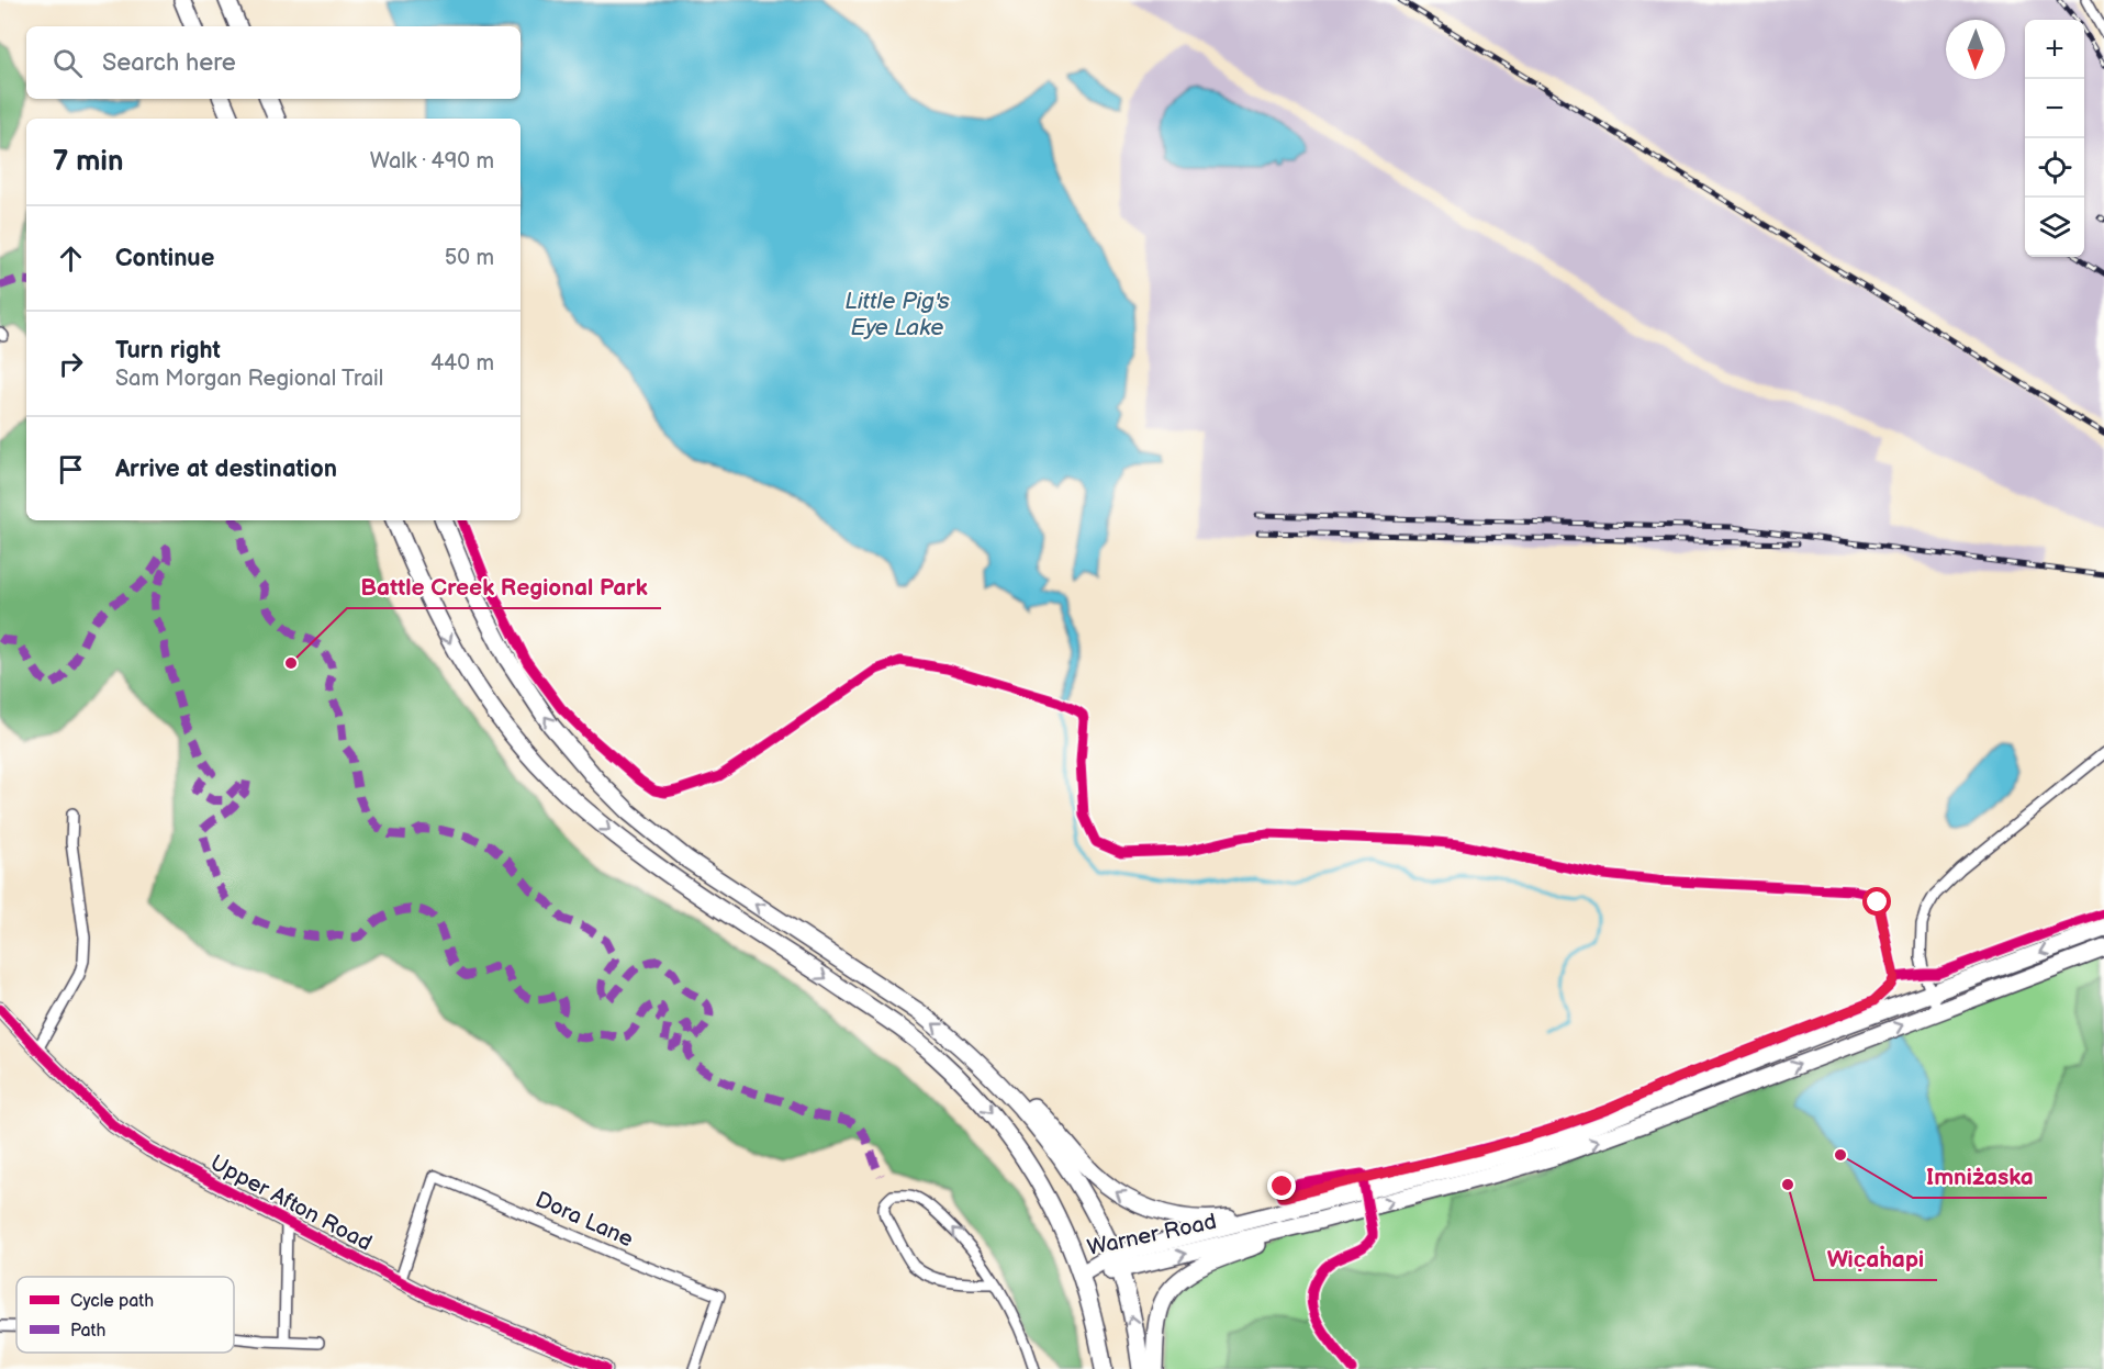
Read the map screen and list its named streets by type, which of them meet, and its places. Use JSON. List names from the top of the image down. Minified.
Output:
{"streets":{"highway":["Warner Road"],"street":["Upper Afton Road","Dora Lane"]},"crossings":[["Upper Afton Road","Dora Lane"]],"water":["Little Pig's Eye Lake"],"places":["Battle Creek Regional Park","Imniżaska","Wic̣aḣapi"],"legend":["Cycle path","Path"],"north":"bottom","page":{"map_buttons":["+","−"],"search":"Search here","heading":["7 min","Walk · 490 m"],"list":[["Continue","50 m"],["Turn right","Sam Morgan Regional Trail","440 m"],"Arrive at destination"]}}
